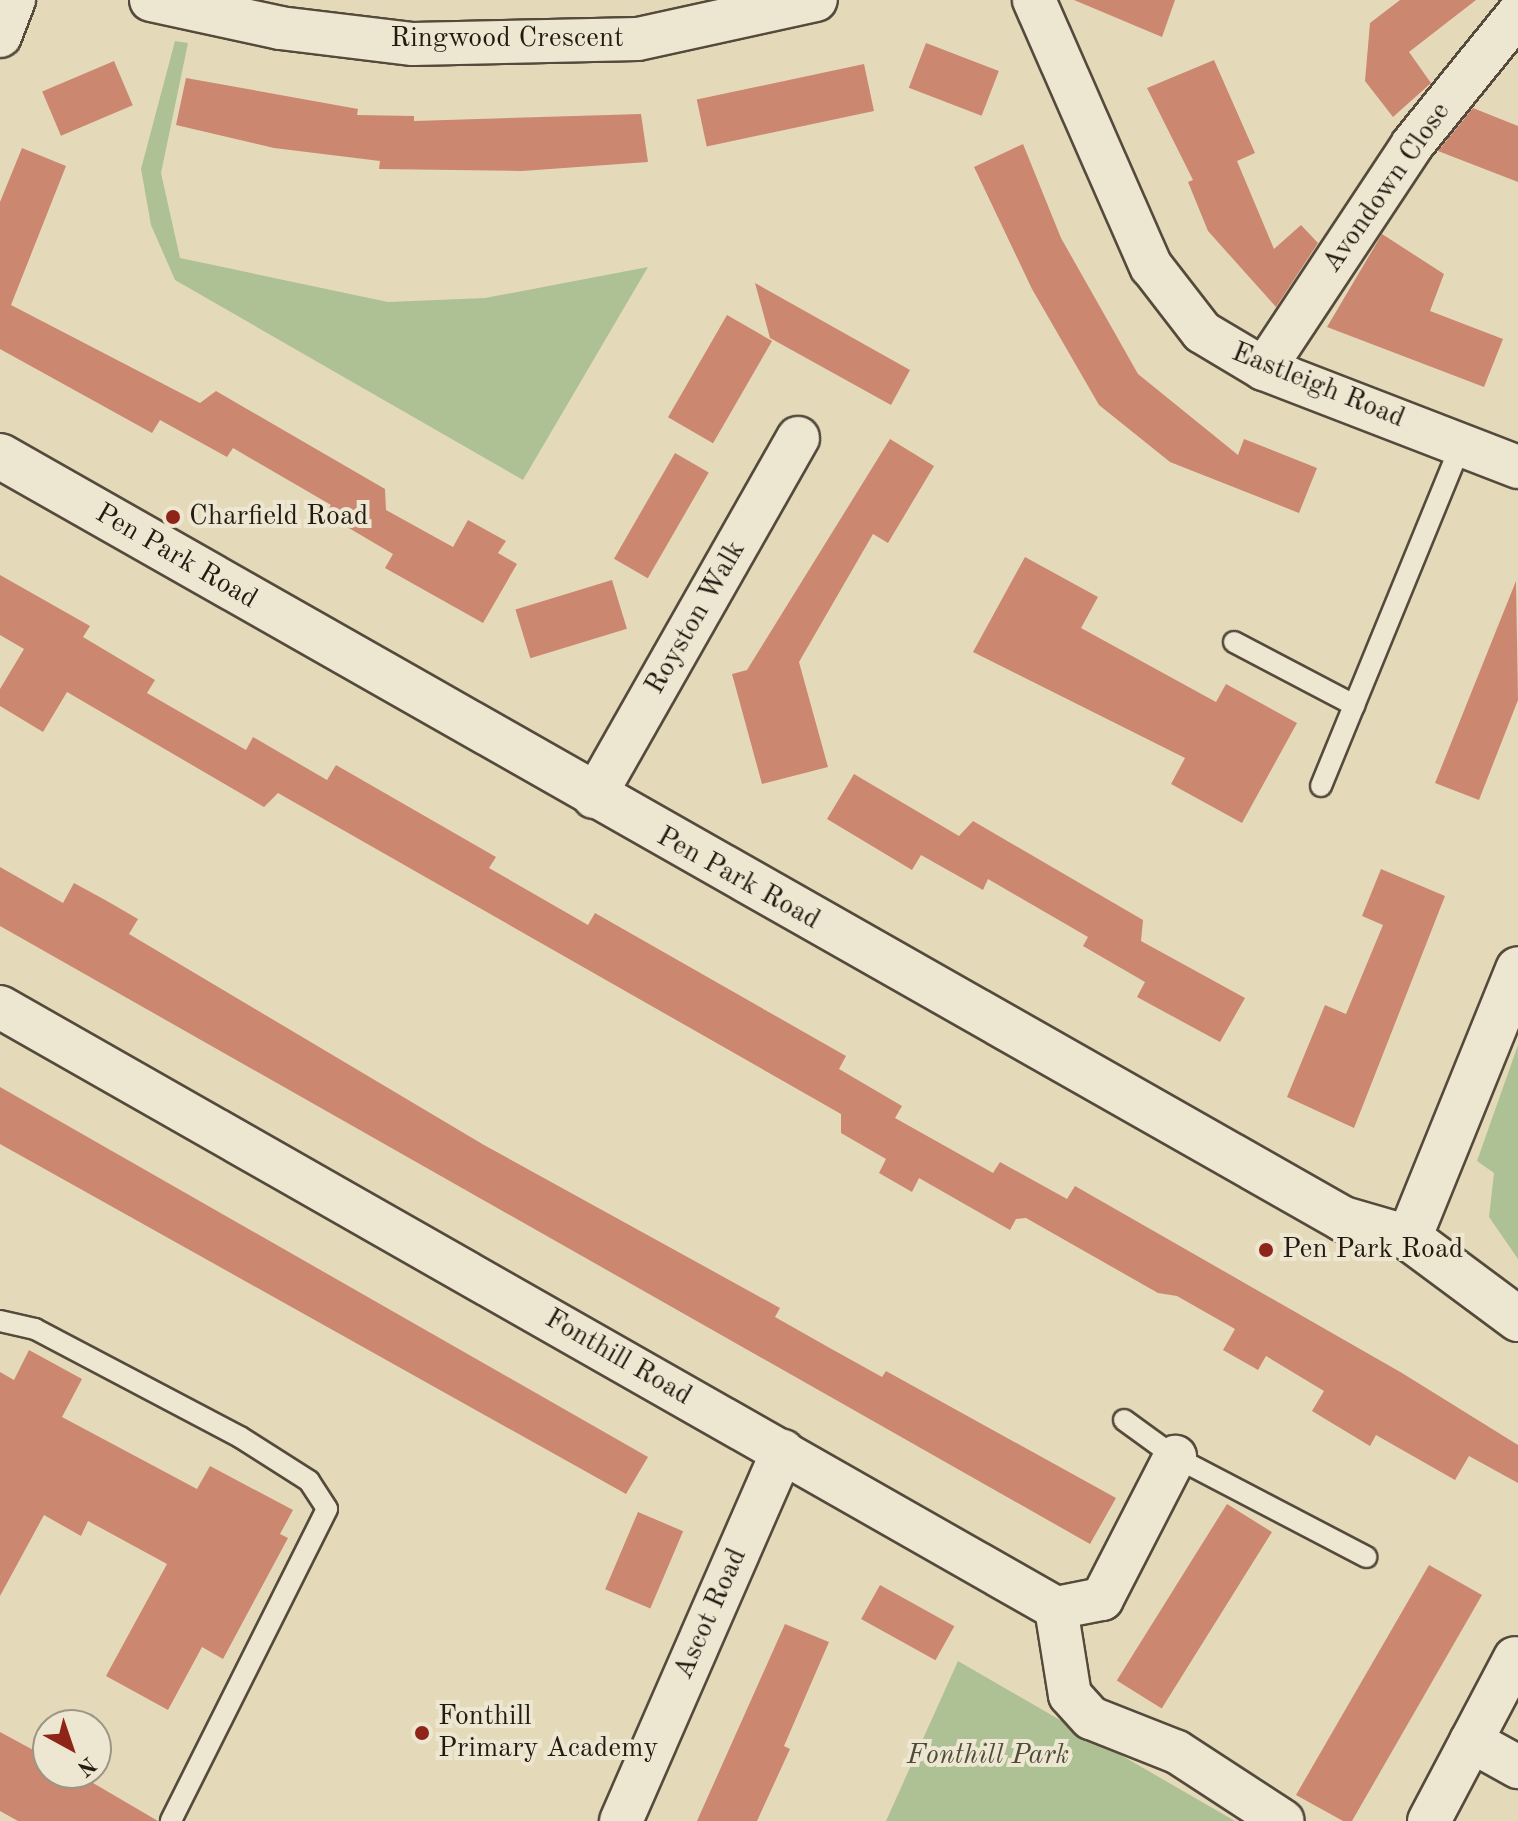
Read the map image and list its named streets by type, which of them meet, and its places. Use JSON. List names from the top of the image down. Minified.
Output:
{"streets":{"street":["Ringwood Crescent","Avondown Close","Eastleigh Road","Pen Park Road","Royston Walk","Fonthill Road","Ascot Road"]},"crossings":[["Avondown Close","Eastleigh Road"],["Pen Park Road","Royston Walk"],["Fonthill Road","Ascot Road"]],"parks":["Fonthill Park"],"places":["Charfield Road","Pen Park Road","Fonthill Primary Academy"],"north":"bottom right"}
